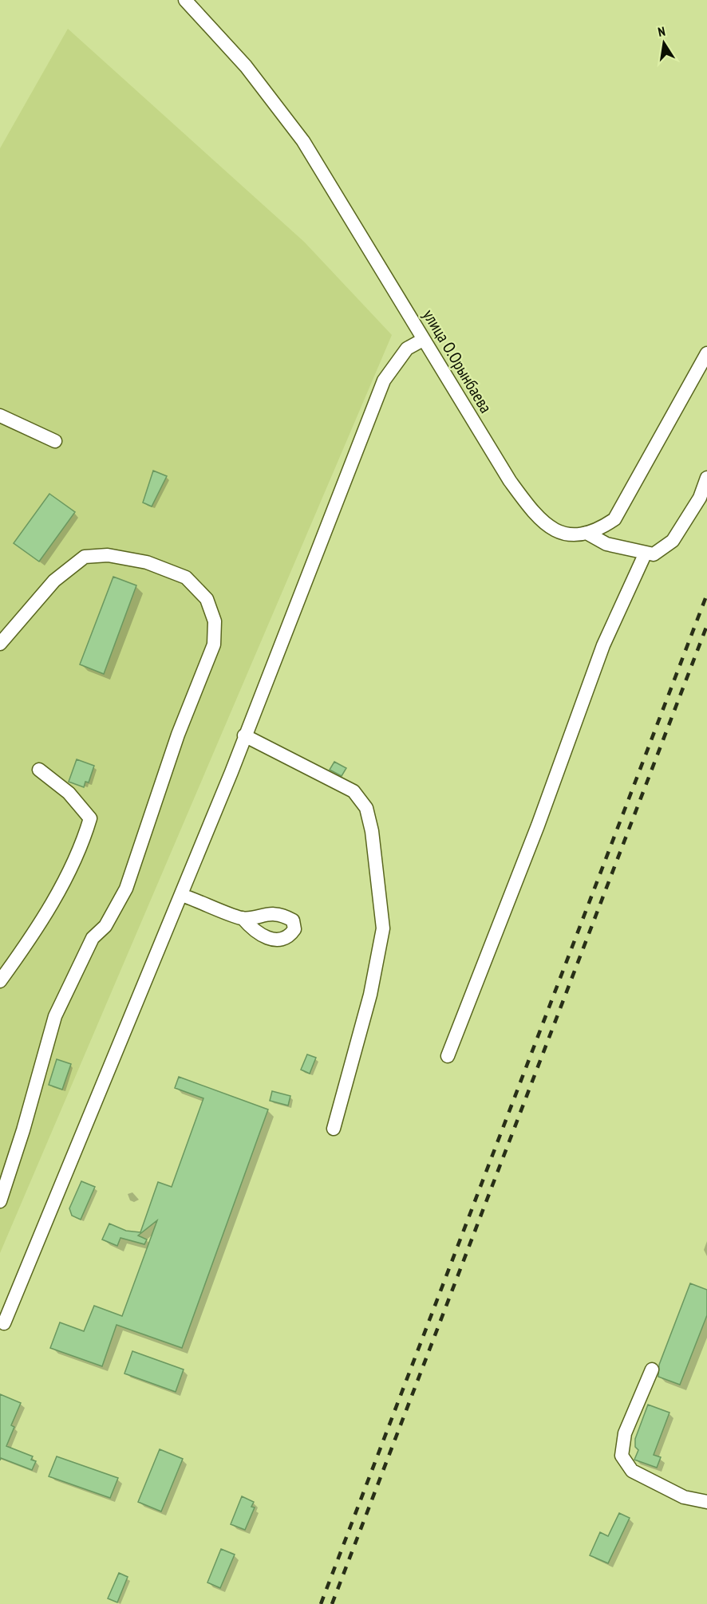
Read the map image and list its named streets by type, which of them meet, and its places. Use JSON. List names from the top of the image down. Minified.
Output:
{"streets":{"street":["улица О.Орынбаева"]},"north":"top"}
